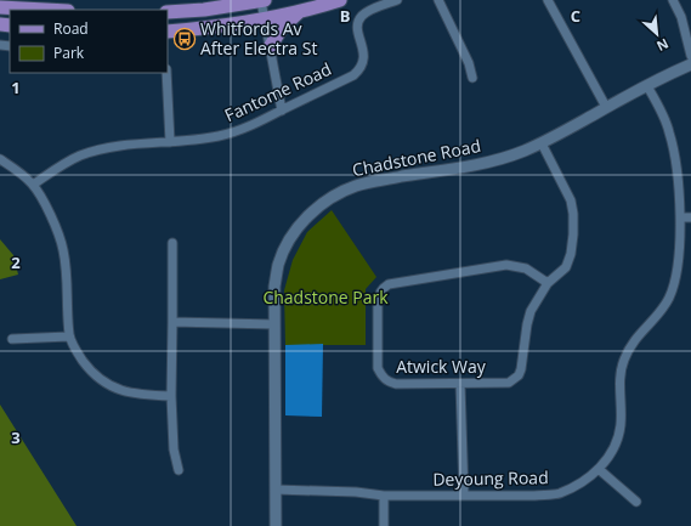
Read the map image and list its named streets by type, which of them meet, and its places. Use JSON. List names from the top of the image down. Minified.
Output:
{"streets":{"street":["Fantome Road","Chadstone Road","Atwick Way","Deyoung Road"]},"crossings":[["Chadstone Road","Atwick Way"],["Chadstone Road","Deyoung Road"]],"parks":["Chadstone Park"],"places":{"bus stop":["Whitfords Av After Electra St"]},"legend":["Road","Park"],"north":"bottom right","grid":{"columns":["B","C"],"rows":["1","2","3"]}}
